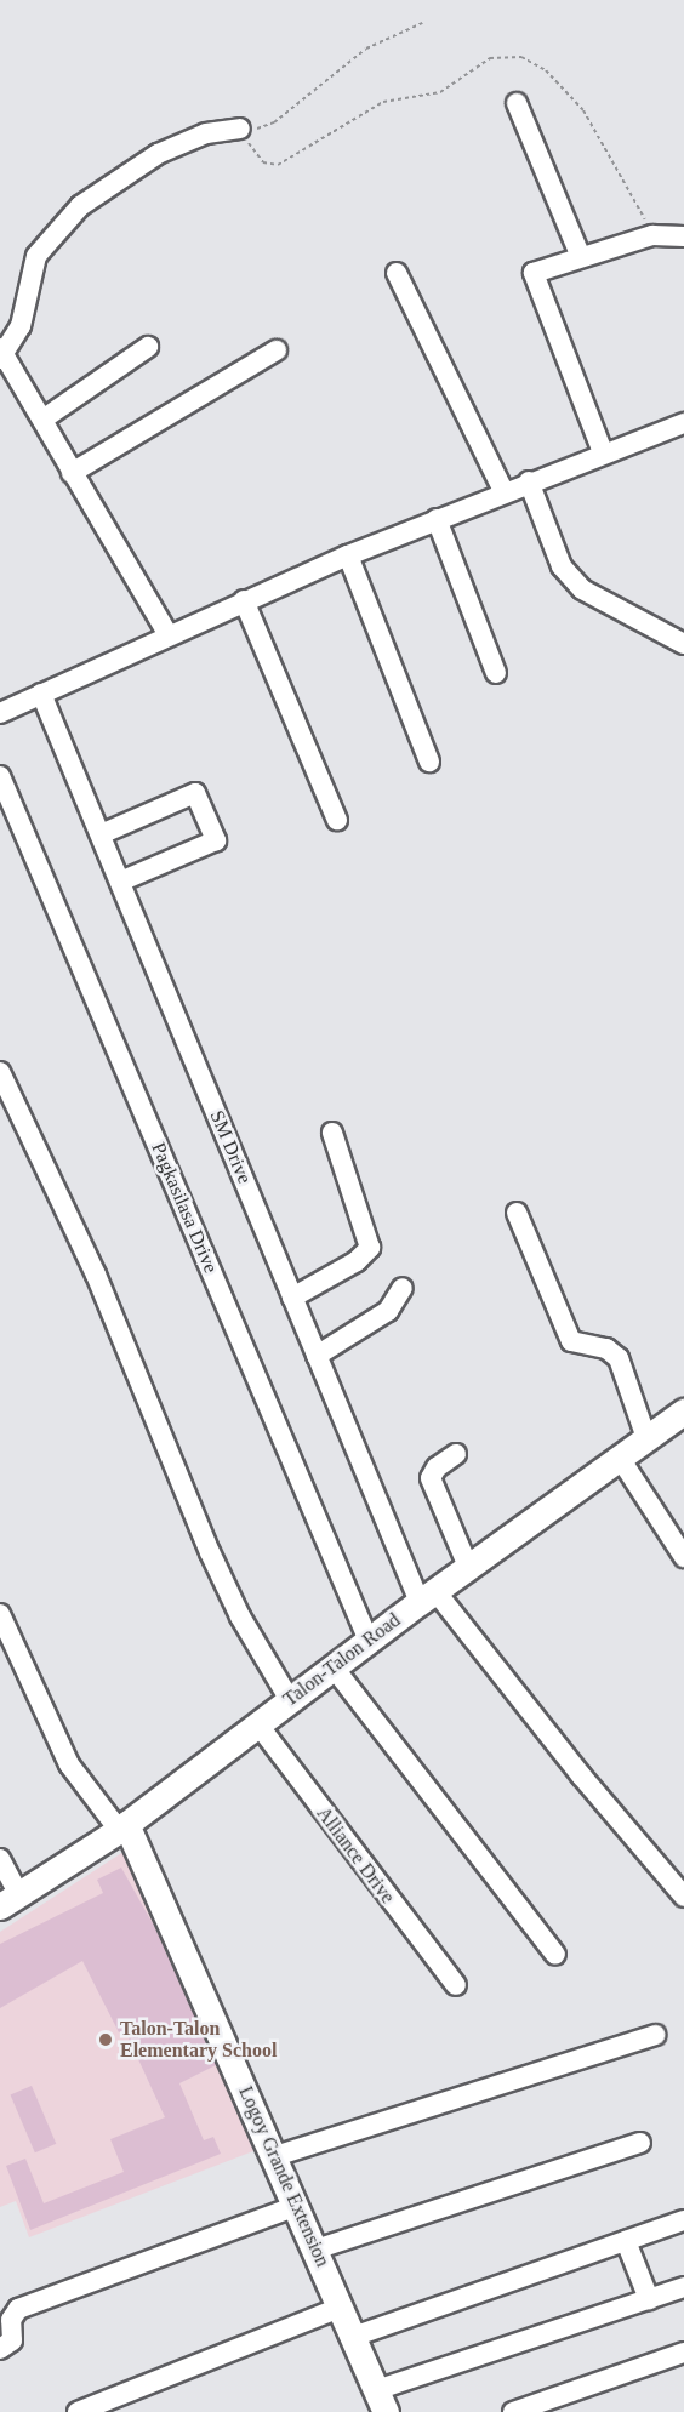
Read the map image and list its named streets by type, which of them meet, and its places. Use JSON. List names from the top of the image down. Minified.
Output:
{"streets":{"street":["SM Drive","Pagkasilasa Drive","Talon-Talon Road","Alliance Drive","Logoy Grande Extension"]},"crossings":[["SM Drive","Talon-Talon Road"],["Pagkasilasa Drive","Talon-Talon Road"],["Talon-Talon Road","Alliance Drive"],["Talon-Talon Road","Logoy Grande Extension"]],"places":["Talon-Talon Elementary School"]}
